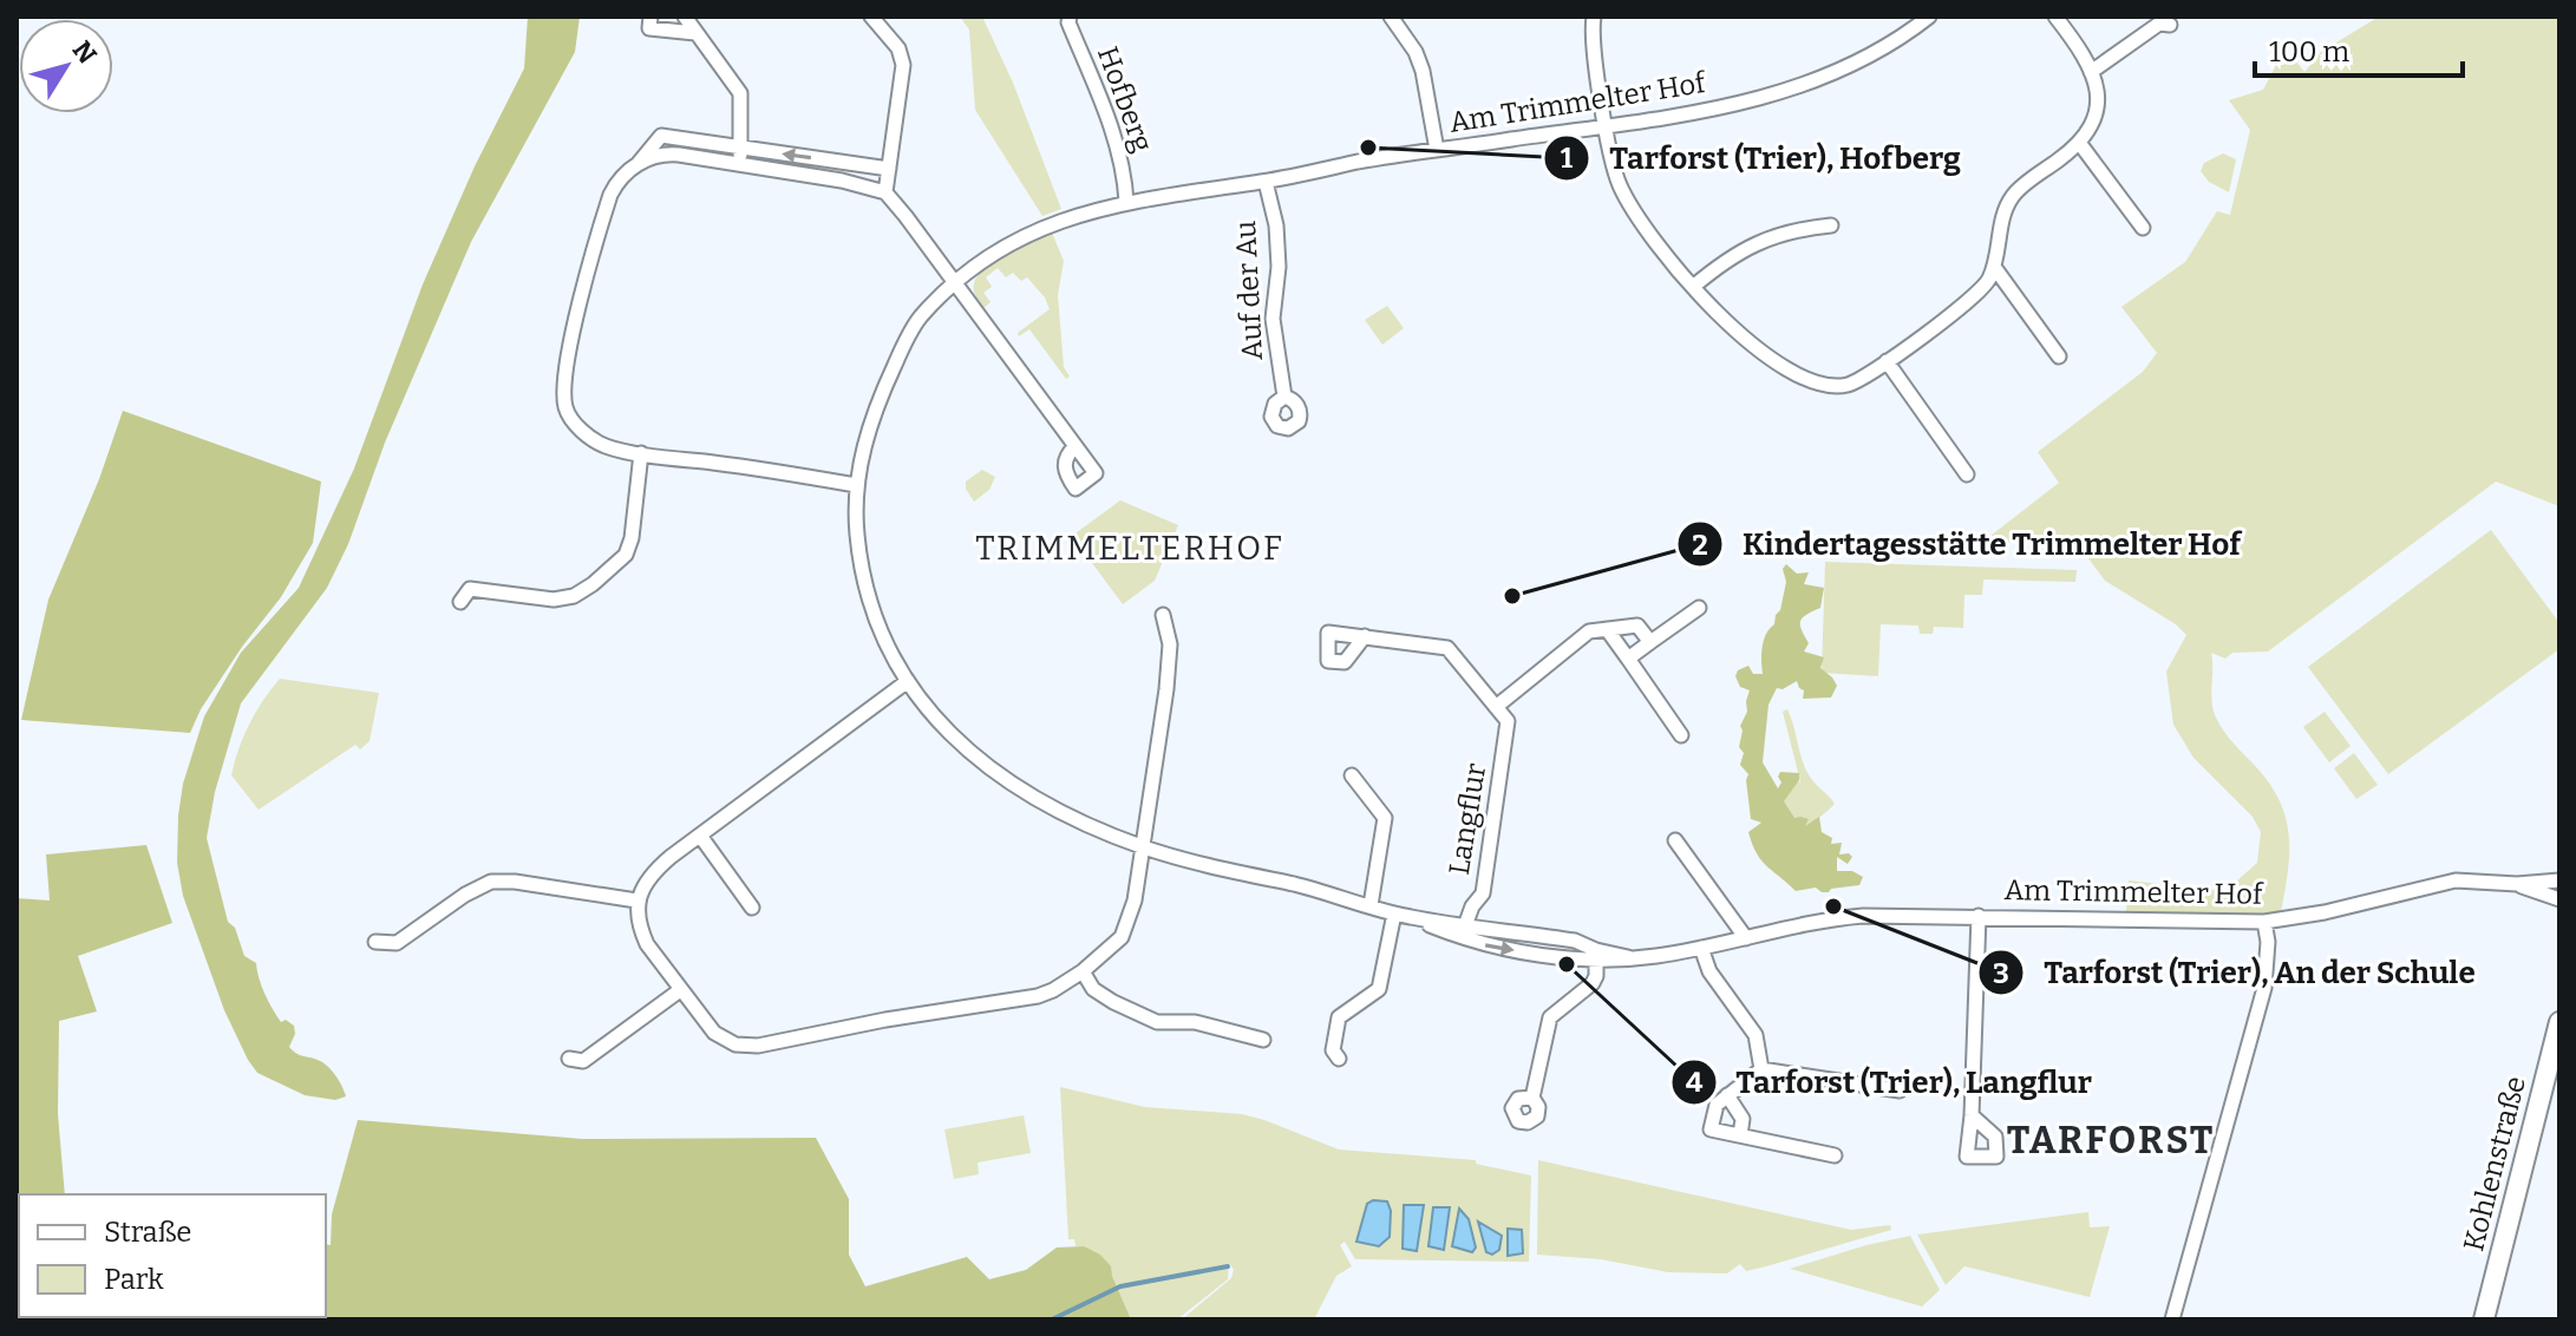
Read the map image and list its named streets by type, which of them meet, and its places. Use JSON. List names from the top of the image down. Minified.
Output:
{"streets":{"main road":["Kohlenstraße"],"street":["Hofberg","Am Trimmelter Hof","Auf der Au","Langflur"]},"crossings":[["Hofberg","Am Trimmelter Hof"],["Am Trimmelter Hof","Auf der Au"],["Am Trimmelter Hof","Langflur"]],"districts":["TRIMMELTERHOF","TARFORST"],"places":["Tarforst (Trier), Hofberg","Kindertagesstätte Trimmelter Hof","Tarforst (Trier), An der Schule","Tarforst (Trier), Langflur"],"legend":["Straße","Park"],"scale_bar":"100 m","north":"top right"}
